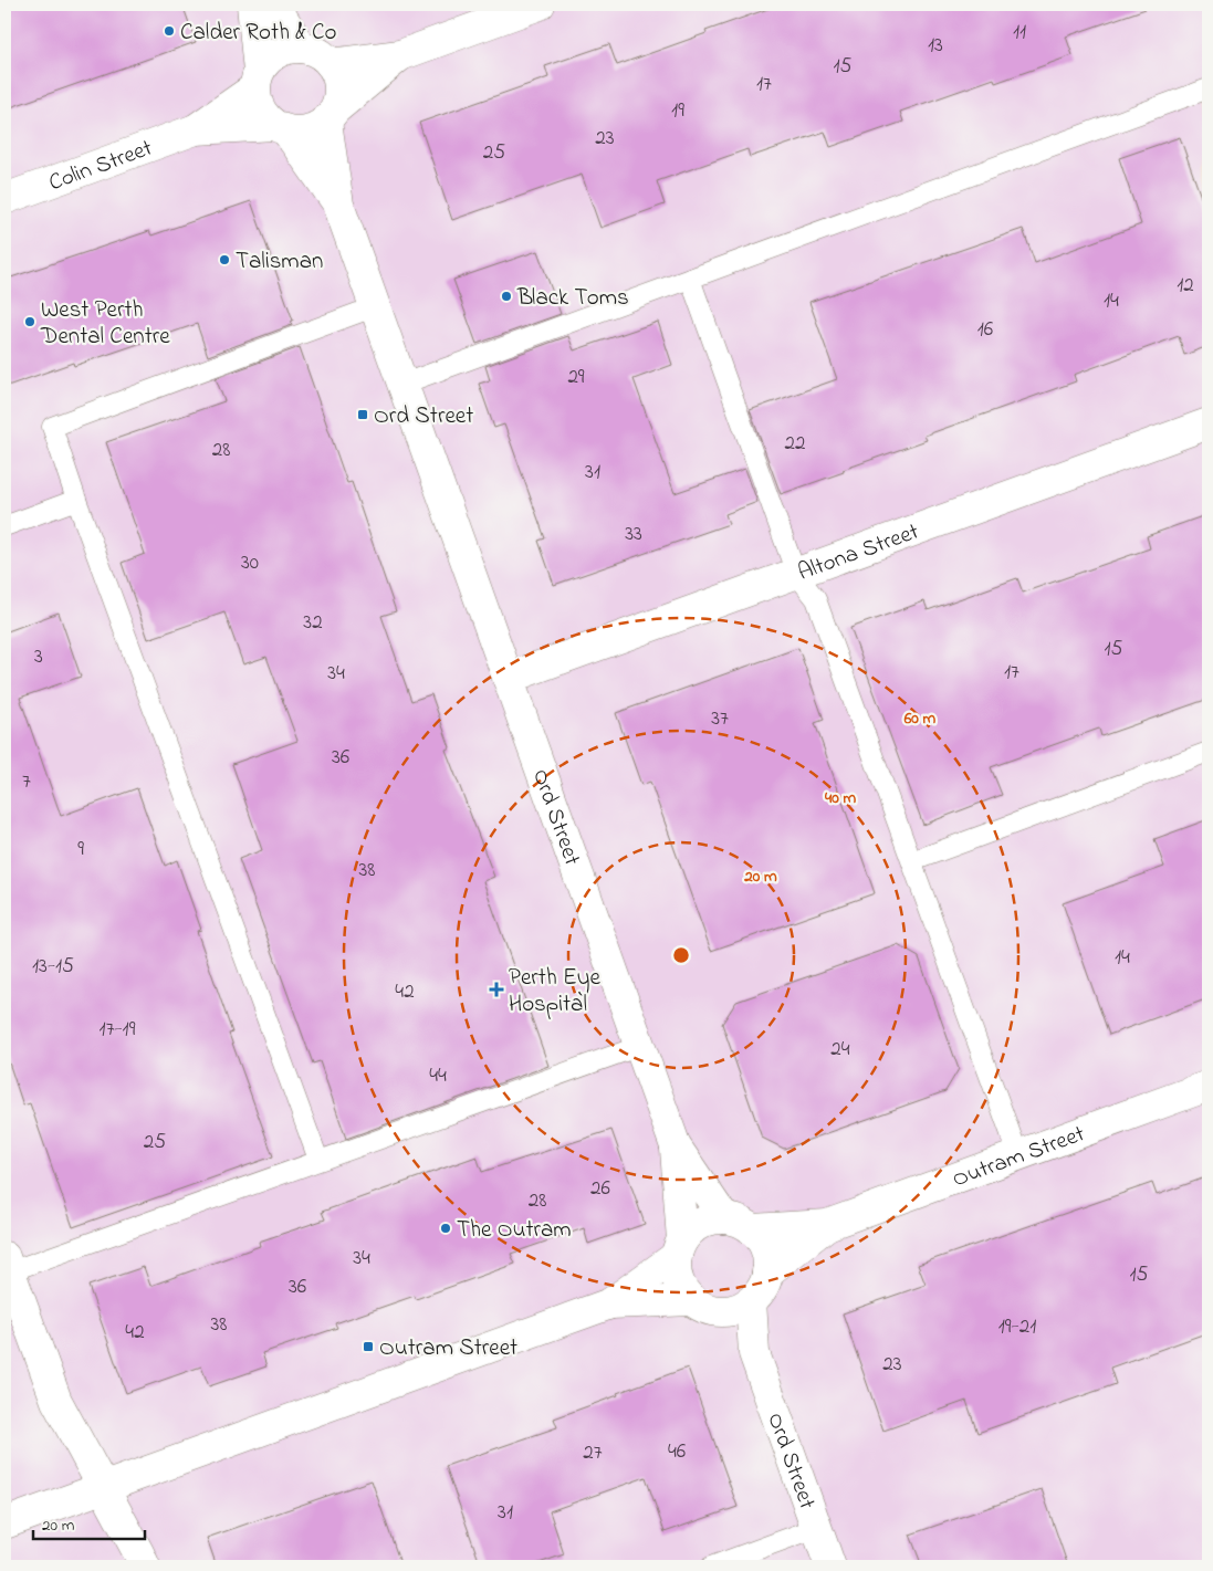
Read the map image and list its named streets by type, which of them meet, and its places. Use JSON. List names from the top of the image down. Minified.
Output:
{"streets":{"street":["Colin Street","Altona Street","Ord Street","Outram Street"]},"crossings":[["Colin Street","Ord Street"],["Altona Street","Ord Street"],["Ord Street","Outram Street"]],"places":{"other":["Calder Roth & Co","Talisman","Black Toms","West Perth Dental Centre","The Outram"],"transit":["Ord Street","Outram Street"],"health":["Perth Eye Hospital"]},"house_numbers":["11","13","15","17","19","23","25","12","14","16","29","22","28","31","33","30","32","15","3","17","34","37","36","7","9","38","14","13-15","42","17-19","24","44","25","26","28","34","15","36","38","19-21","42","23","46","27","31"],"scale_bar":"20 m","rings":["60 m","40 m","20 m"]}
